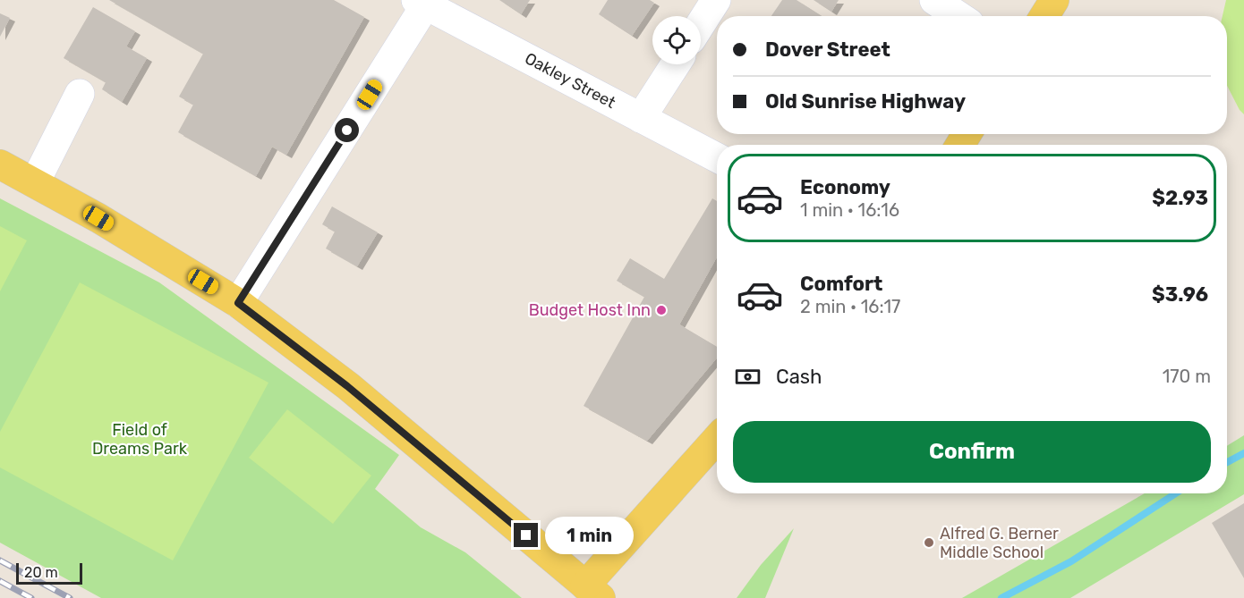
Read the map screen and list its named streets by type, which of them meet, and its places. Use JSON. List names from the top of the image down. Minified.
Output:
{"streets":{"street":["Oakley Street"]},"parks":["Field of Dreams Park"],"places":["Budget Host Inn","Alfred G. Berner Middle School"],"scale_bar":"20 m","page":{"banner":["Dover Street","Old Sunrise Highway"],"list":[{"name":"Economy","note":"1 min · 16:16","value":"$2.93"},{"name":"Comfort","note":"2 min · 16:17","value":"$3.96"}],"pay":["Cash","170 m"],"buttons":"Confirm","bubble":"1 min","scale":"20 m"}}
